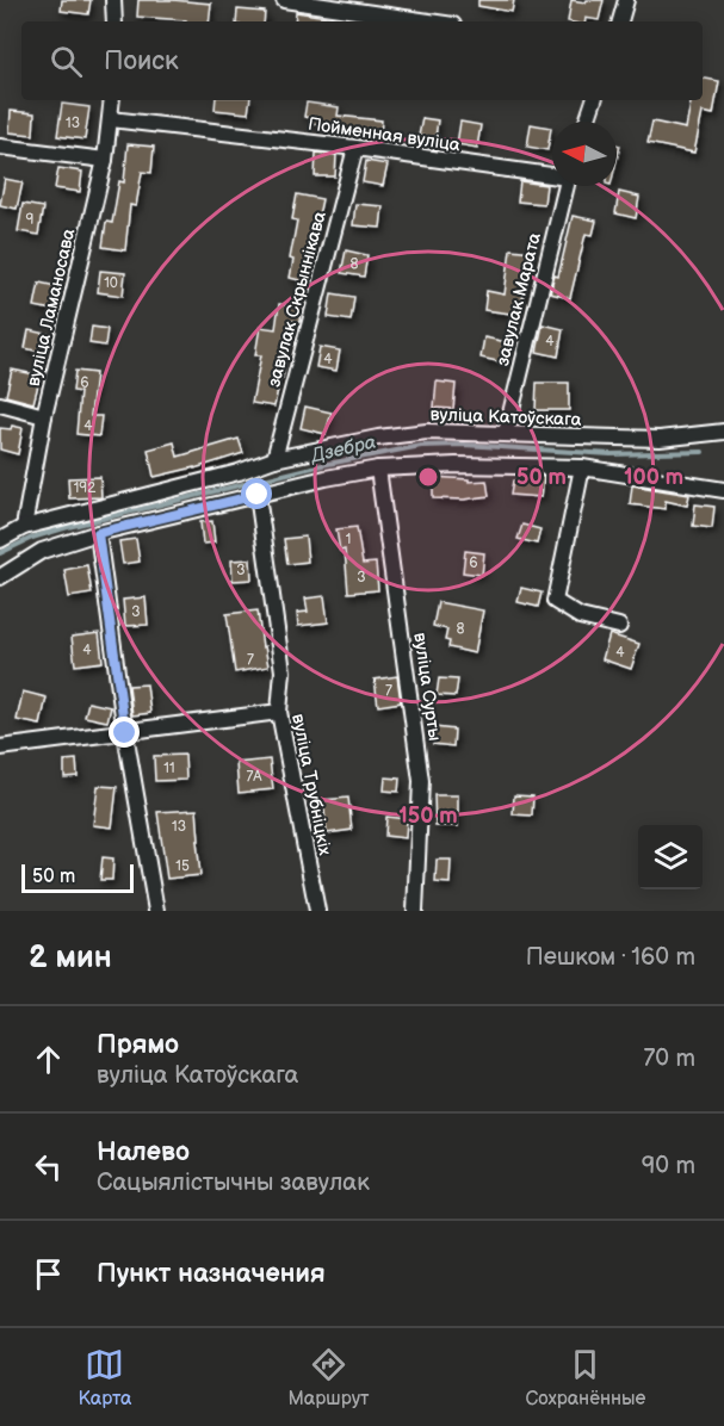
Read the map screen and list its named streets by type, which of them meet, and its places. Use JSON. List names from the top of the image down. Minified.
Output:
{"streets":{"street":["Пойменная вуліца","завулак Скрыннікава","завулак Марата","вуліца Ламаносава","вуліца Катоўскага","вуліца Сурты","вуліца Трубніцкіх"]},"crossings":[["Пойменная вуліца","завулак Скрыннікава"],["Пойменная вуліца","вуліца Ламаносава"],["завулак Скрыннікава","вуліца Катоўскага"],["завулак Марата","вуліца Катоўскага"],["вуліца Ламаносава","вуліца Катоўскага"]],"water":["Дзебра"],"house_numbers":["13","9","8","10","4","4","6","4","192","1","6","3","3","3","8","4","4","7","7","11","7А","13","15"],"scale_bar":"50 m","north":"left","page":{"search":"Поиск","scale":"50 m","heading":["2 мин","Пешком · 160 m"],"list":[["Прямо","вуліца Катоўскага","70 m"],["Налево","Сацыялістычны завулак","90 m"],"Пункт назначения"],"nav":["Карта","Маршрут","Сохранённые"]},"rings":["50 m","100 m","150 m"]}
